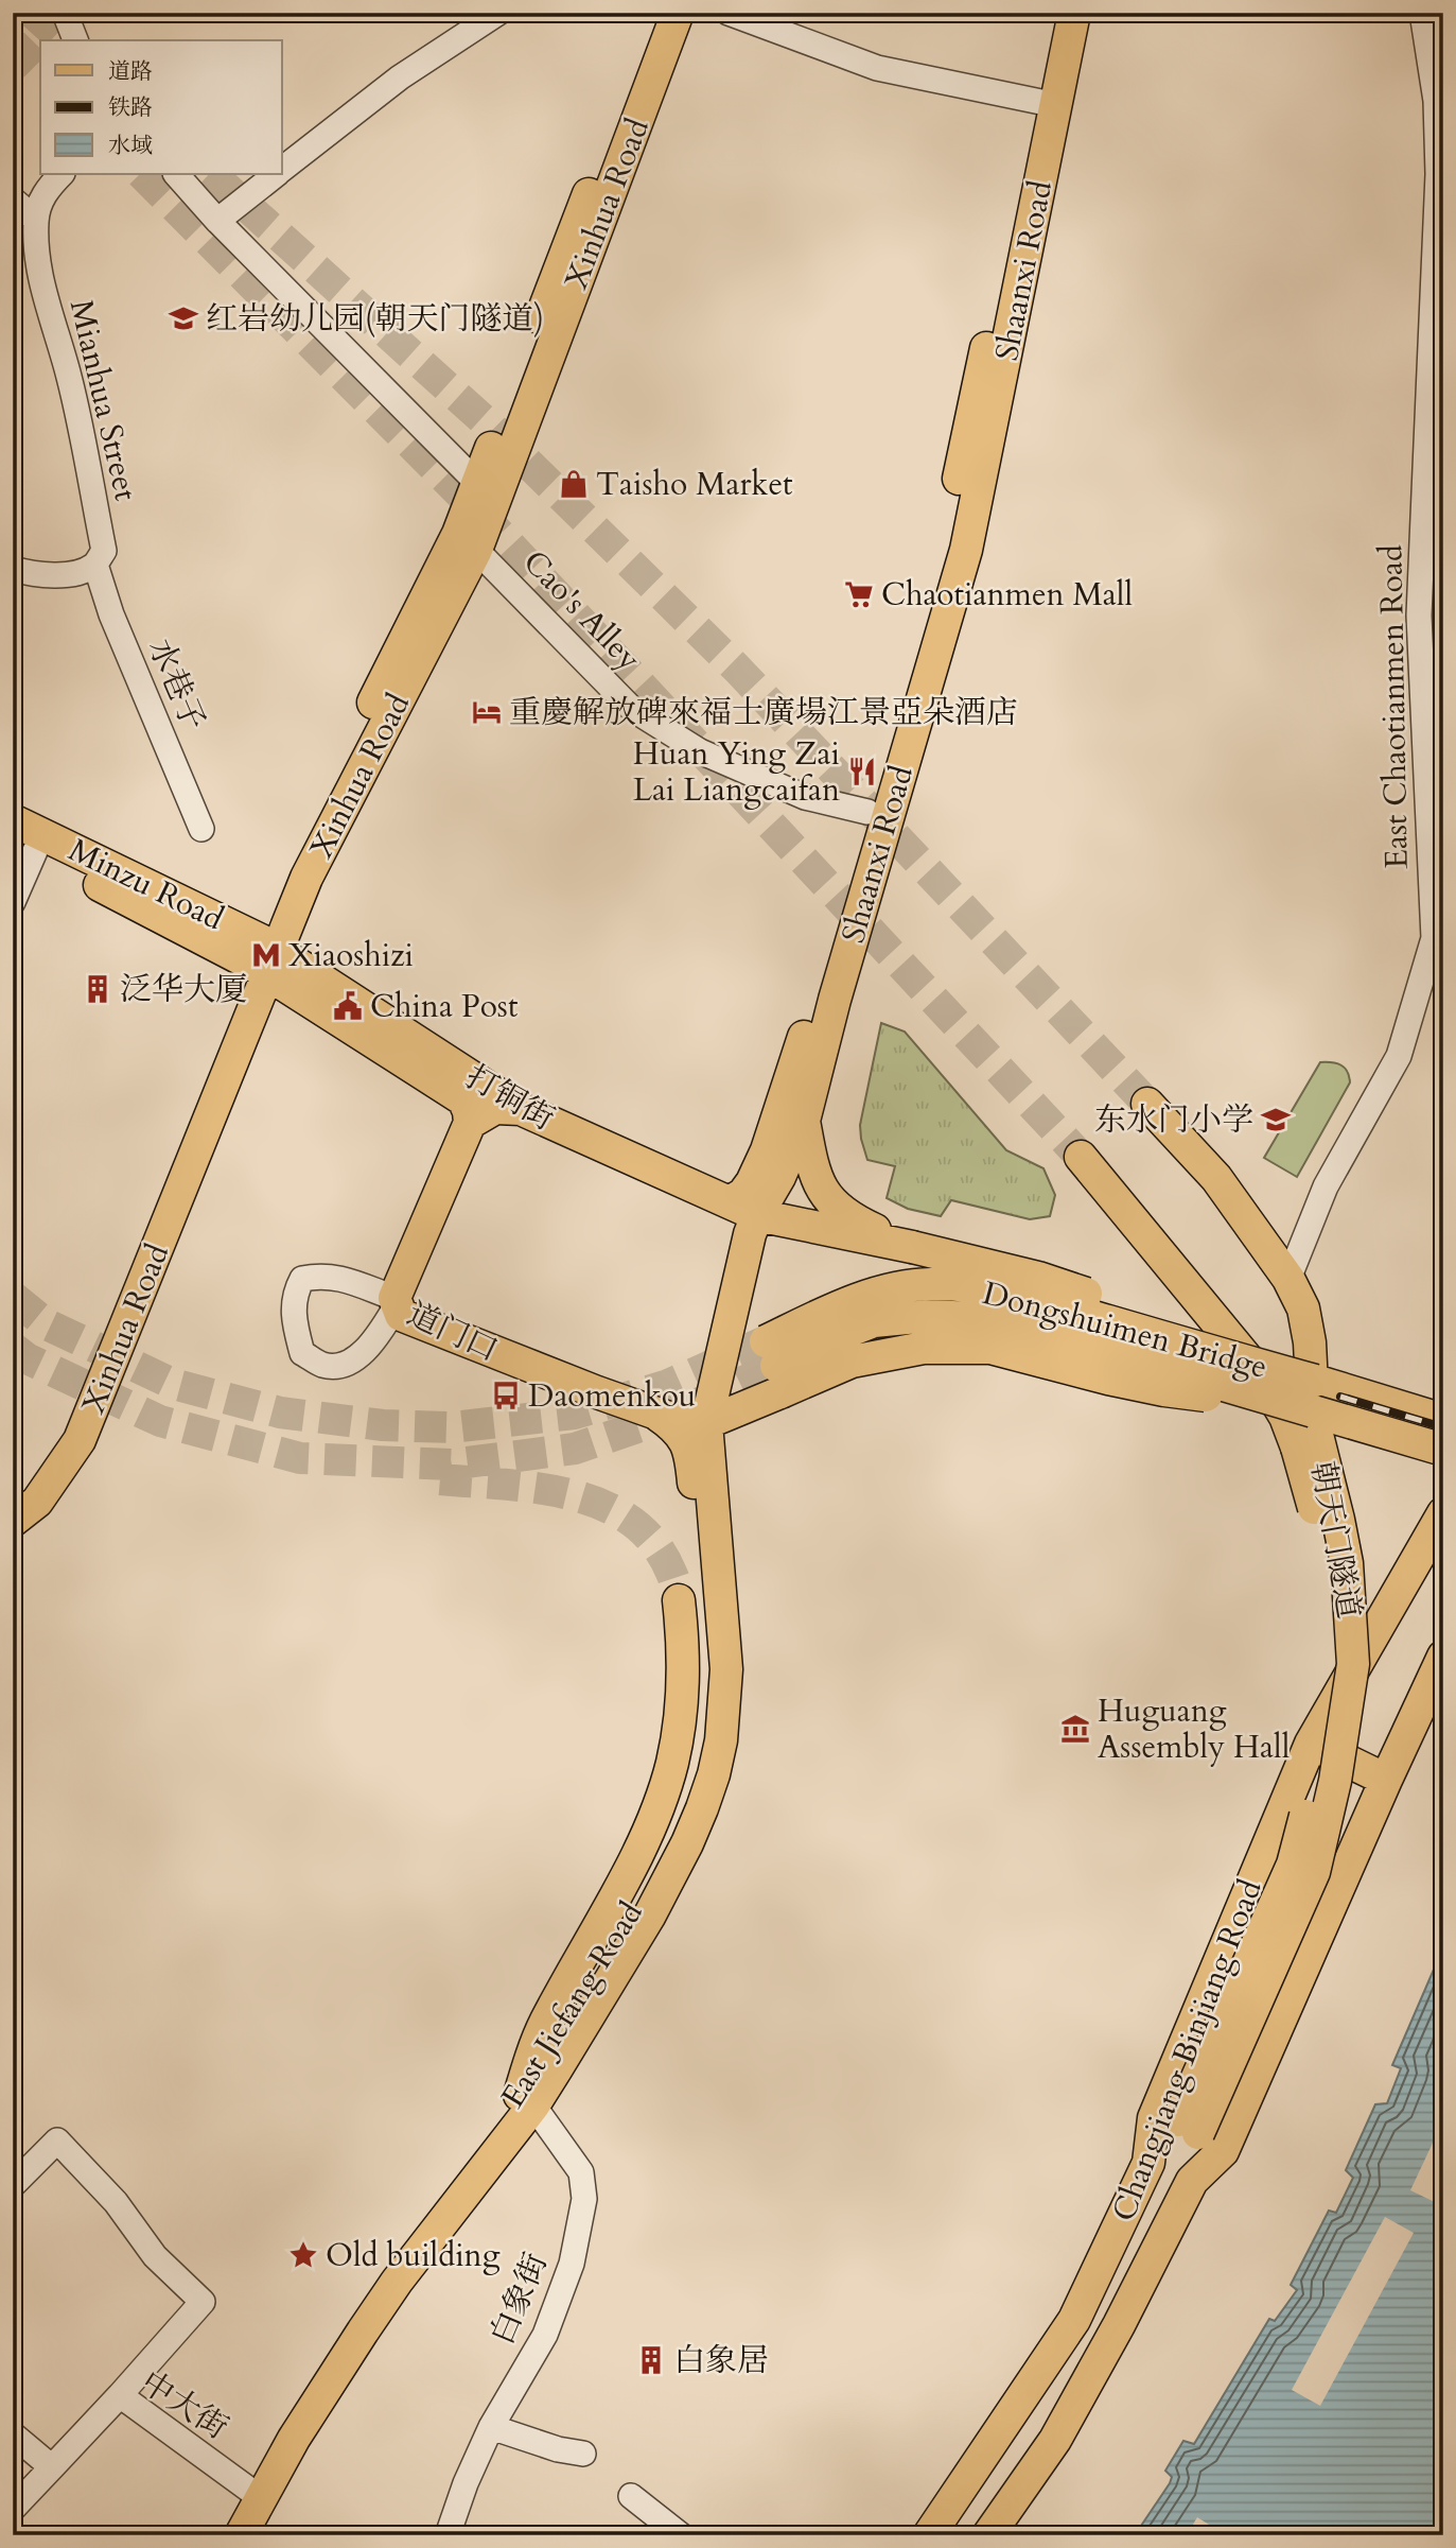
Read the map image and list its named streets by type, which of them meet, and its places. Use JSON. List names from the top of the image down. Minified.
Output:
{"streets":{"main road":["Xinhua Road","Shaanxi Road","Minzu Road","打铜街","Dongshuimen Bridge","道门口","朝天门隧道","East Jiefang Road","Changjiang Binjiang Road"],"street":["Mianhua Street","Cao's Alley","水巷子","East Chaotianmen Road","白象街","中大街"]},"crossings":[["Xinhua Road","Cao's Alley"],["Xinhua Road","Minzu Road"],["Xinhua Road","打铜街"],["Shaanxi Road","Cao's Alley"],["Shaanxi Road","打铜街"],["Shaanxi Road","Dongshuimen Bridge"],["Shaanxi Road","道门口"],["Shaanxi Road","East Jiefang Road"],["Mianhua Street","水巷子"],["East Chaotianmen Road","朝天门隧道"],["Minzu Road","打铜街"],["打铜街","Dongshuimen Bridge"],["打铜街","道门口"],["Dongshuimen Bridge","道门口"],["Dongshuimen Bridge","East Jiefang Road"],["道门口","East Jiefang Road"],["朝天门隧道","Changjiang Binjiang Road"],["East Jiefang Road","白象街"],["East Jiefang Road","中大街"]],"places":{"school or university":["红岩幼儿园(朝天门隧道)","东水门小学"],"shop":["Taisho Market"],"supermarket":["Chaotianmen Mall"],"hotel":["重慶解放碑來福士廣場江景亞朵酒店"],"restaurant":["Huan Ying Zai Lai Liangcaifan"],"metro station":["Xiaoshizi"],"building":["泛华大厦","白象居"],"public building":["China Post"],"bus stop":["Daomenkou"],"museum":["Huguang Assembly Hall"],"place":["Old building"]},"legend":["道路","铁路","水域"]}
